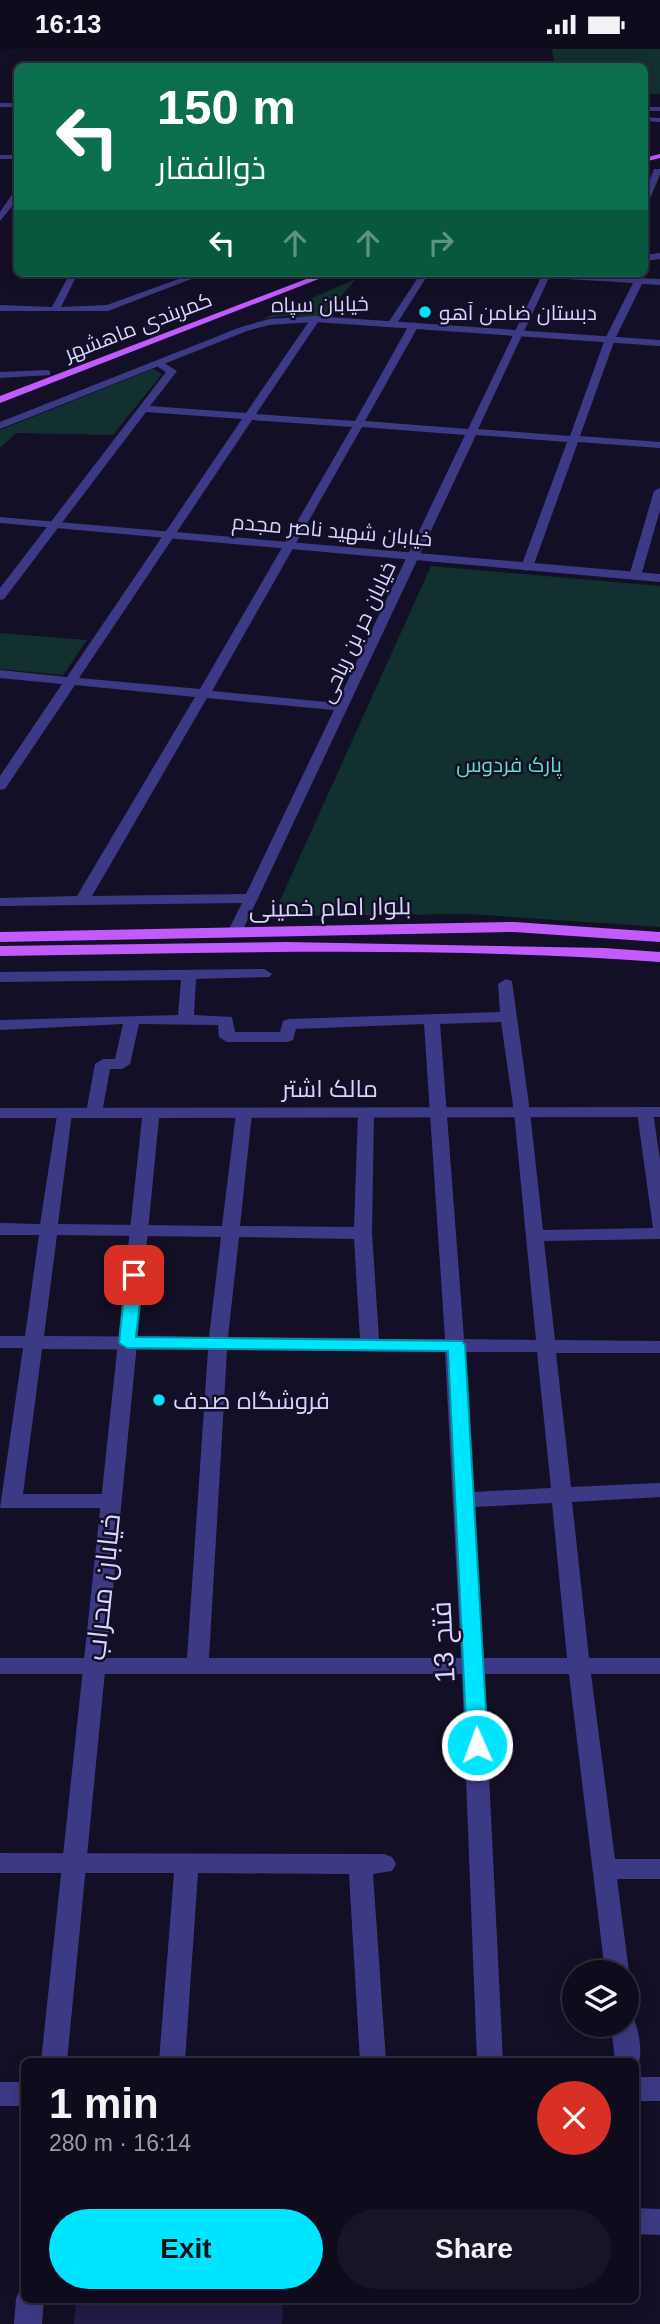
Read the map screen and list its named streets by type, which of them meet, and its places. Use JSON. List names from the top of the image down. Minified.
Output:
{"streets":{"main road":["کمربندی ماهشهر","بلوار امام خمینی"],"street":["خیابان سپاه","خیابان شهید ناصر مجدم","خیابان حر بن ریاحی","مالک اشتر","خیابان محراب","فتح 13"]},"crossings":[["خیابان سپاه","خیابان حر بن ریاحی"],["خیابان شهید ناصر مجدم","خیابان حر بن ریاحی"],["خیابان حر بن ریاحی","بلوار امام خمینی"],["مالک اشتر","خیابان محراب"],["مالک اشتر","فتح 13"]],"parks":["پارک فردوس"],"places":["دبستان ضامن آهو","فروشگاه صدف"],"page":{"status":"16:13","turn":["150 m","ذوالفقار"],"heading":["1 min","280 m · 16:14"],"buttons":["Exit","Share"]}}
